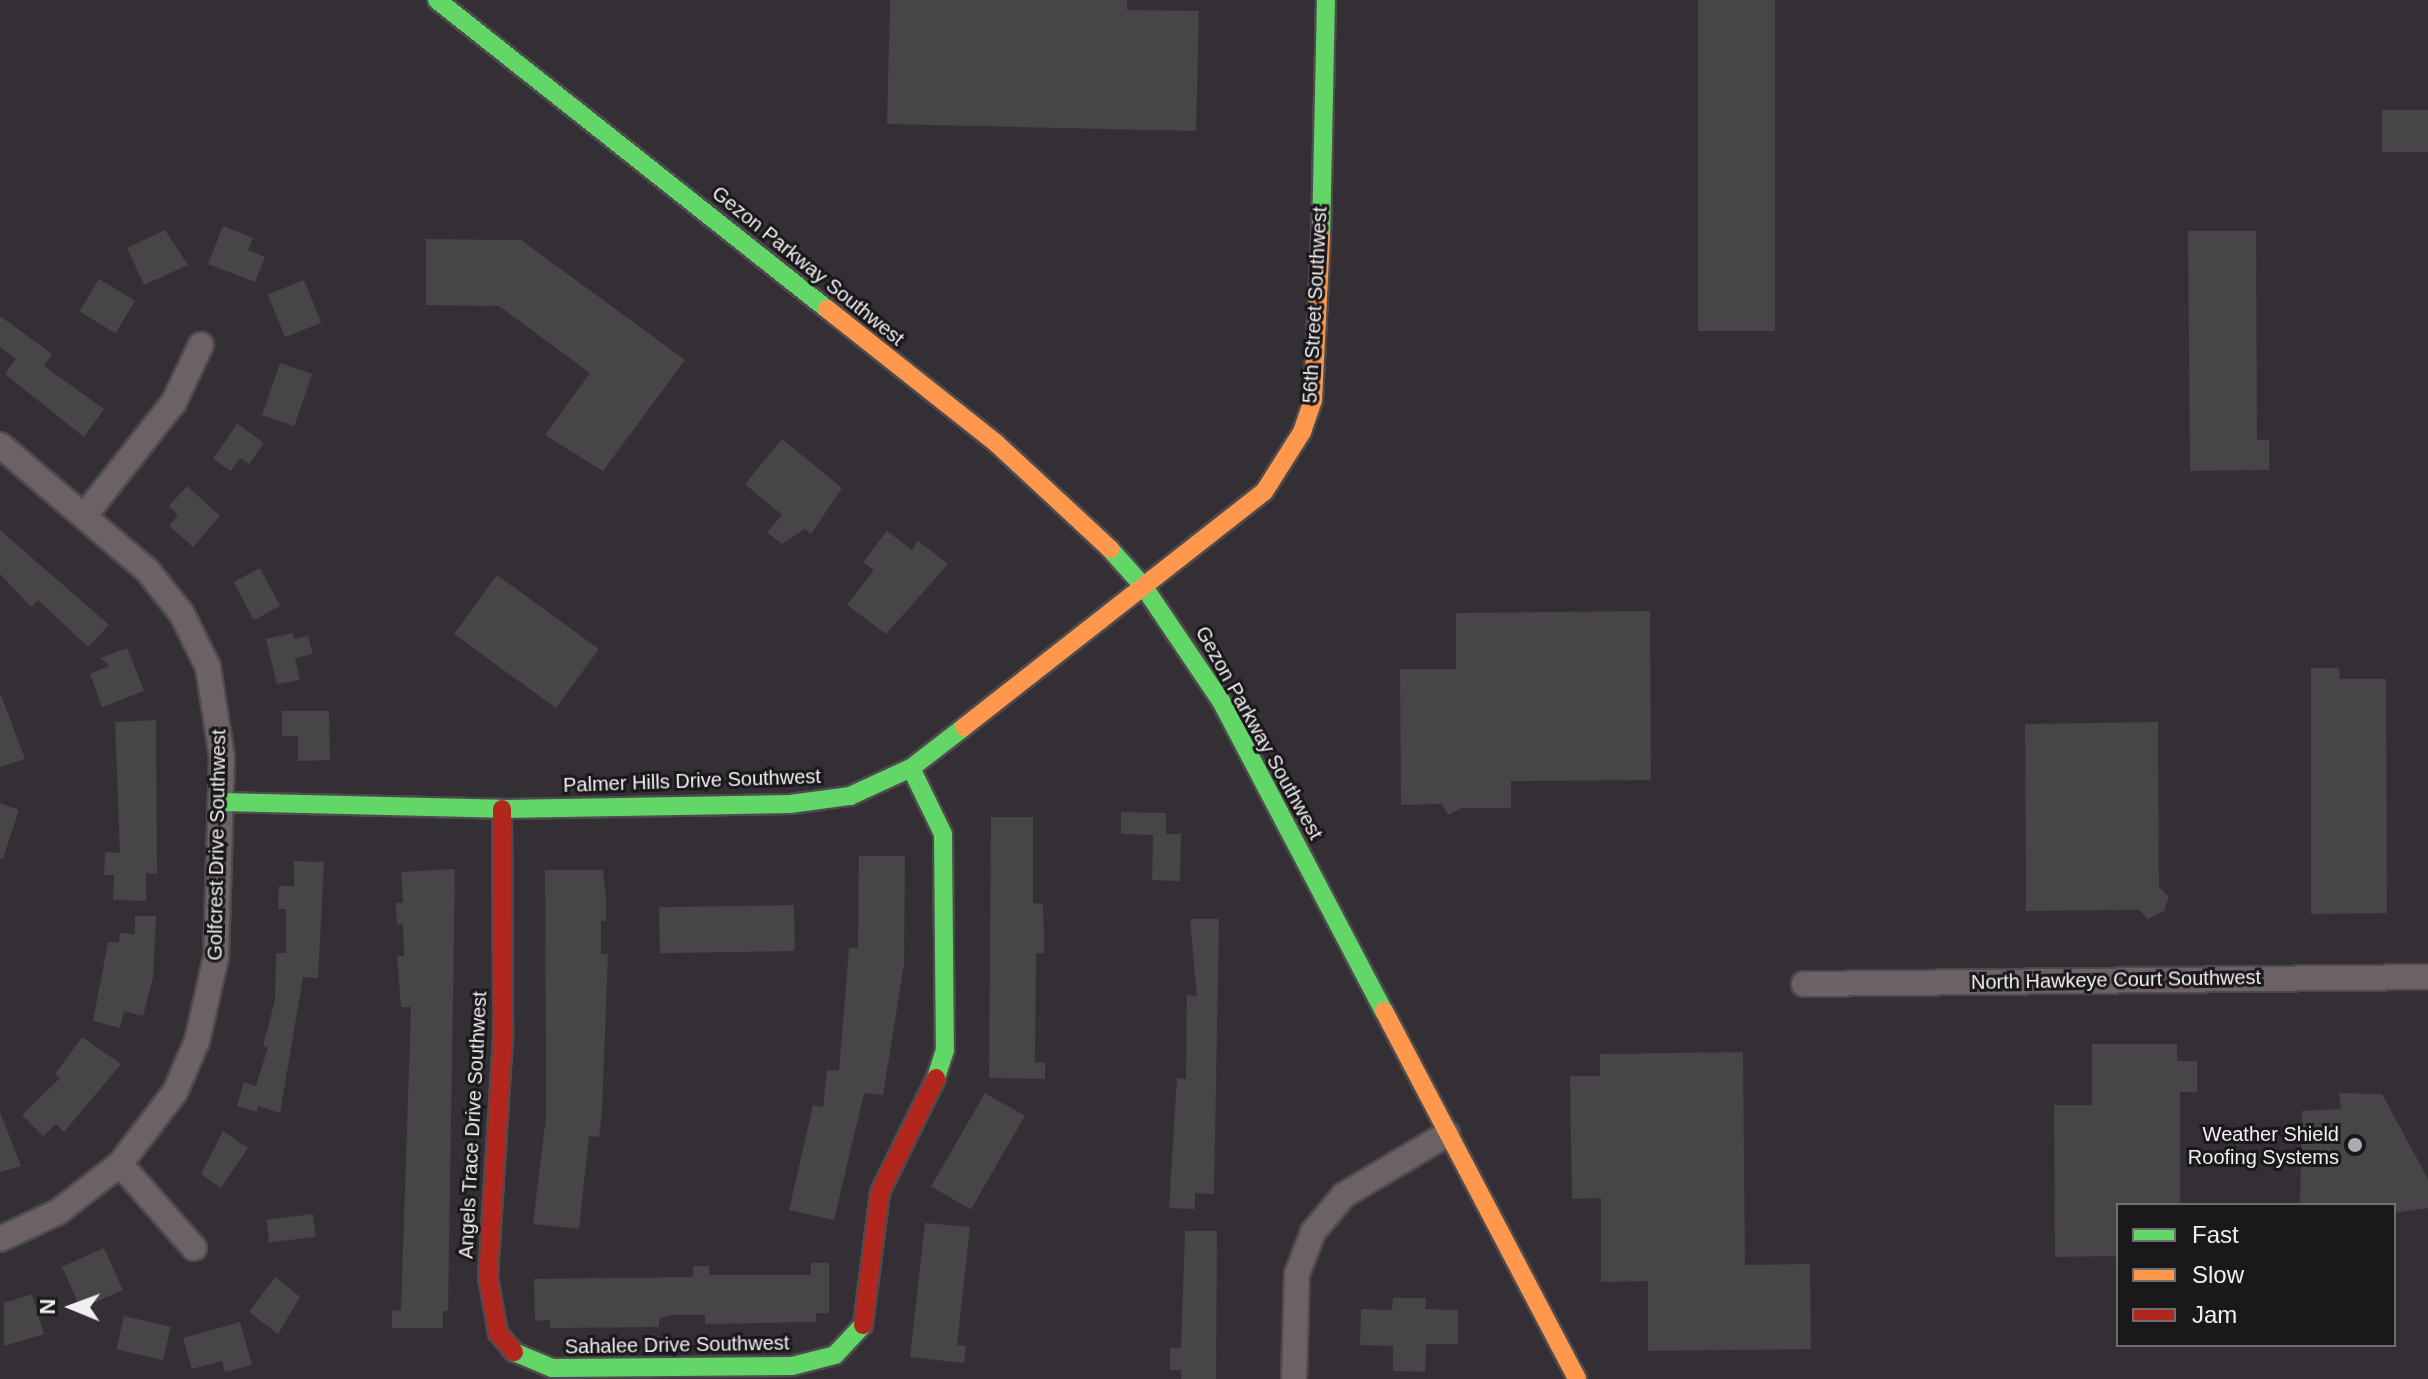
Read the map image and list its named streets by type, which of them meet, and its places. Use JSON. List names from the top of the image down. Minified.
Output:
{"streets":{"street":["Gezon Parkway Southwest","56th Street Southwest","Palmer Hills Drive Southwest","Golfcrest Drive Southwest","North Hawkeye Court Southwest","Angels Trace Drive Southwest","Sahalee Drive Southwest"]},"crossings":[["Gezon Parkway Southwest","56th Street Southwest"],["Gezon Parkway Southwest","Palmer Hills Drive Southwest"],["56th Street Southwest","Palmer Hills Drive Southwest"],["Palmer Hills Drive Southwest","Golfcrest Drive Southwest"],["Palmer Hills Drive Southwest","Angels Trace Drive Southwest"],["Palmer Hills Drive Southwest","Sahalee Drive Southwest"],["Angels Trace Drive Southwest","Sahalee Drive Southwest"]],"places":["Weather Shield Roofing Systems"],"legend":["Fast","Slow","Jam"],"north":"left"}
